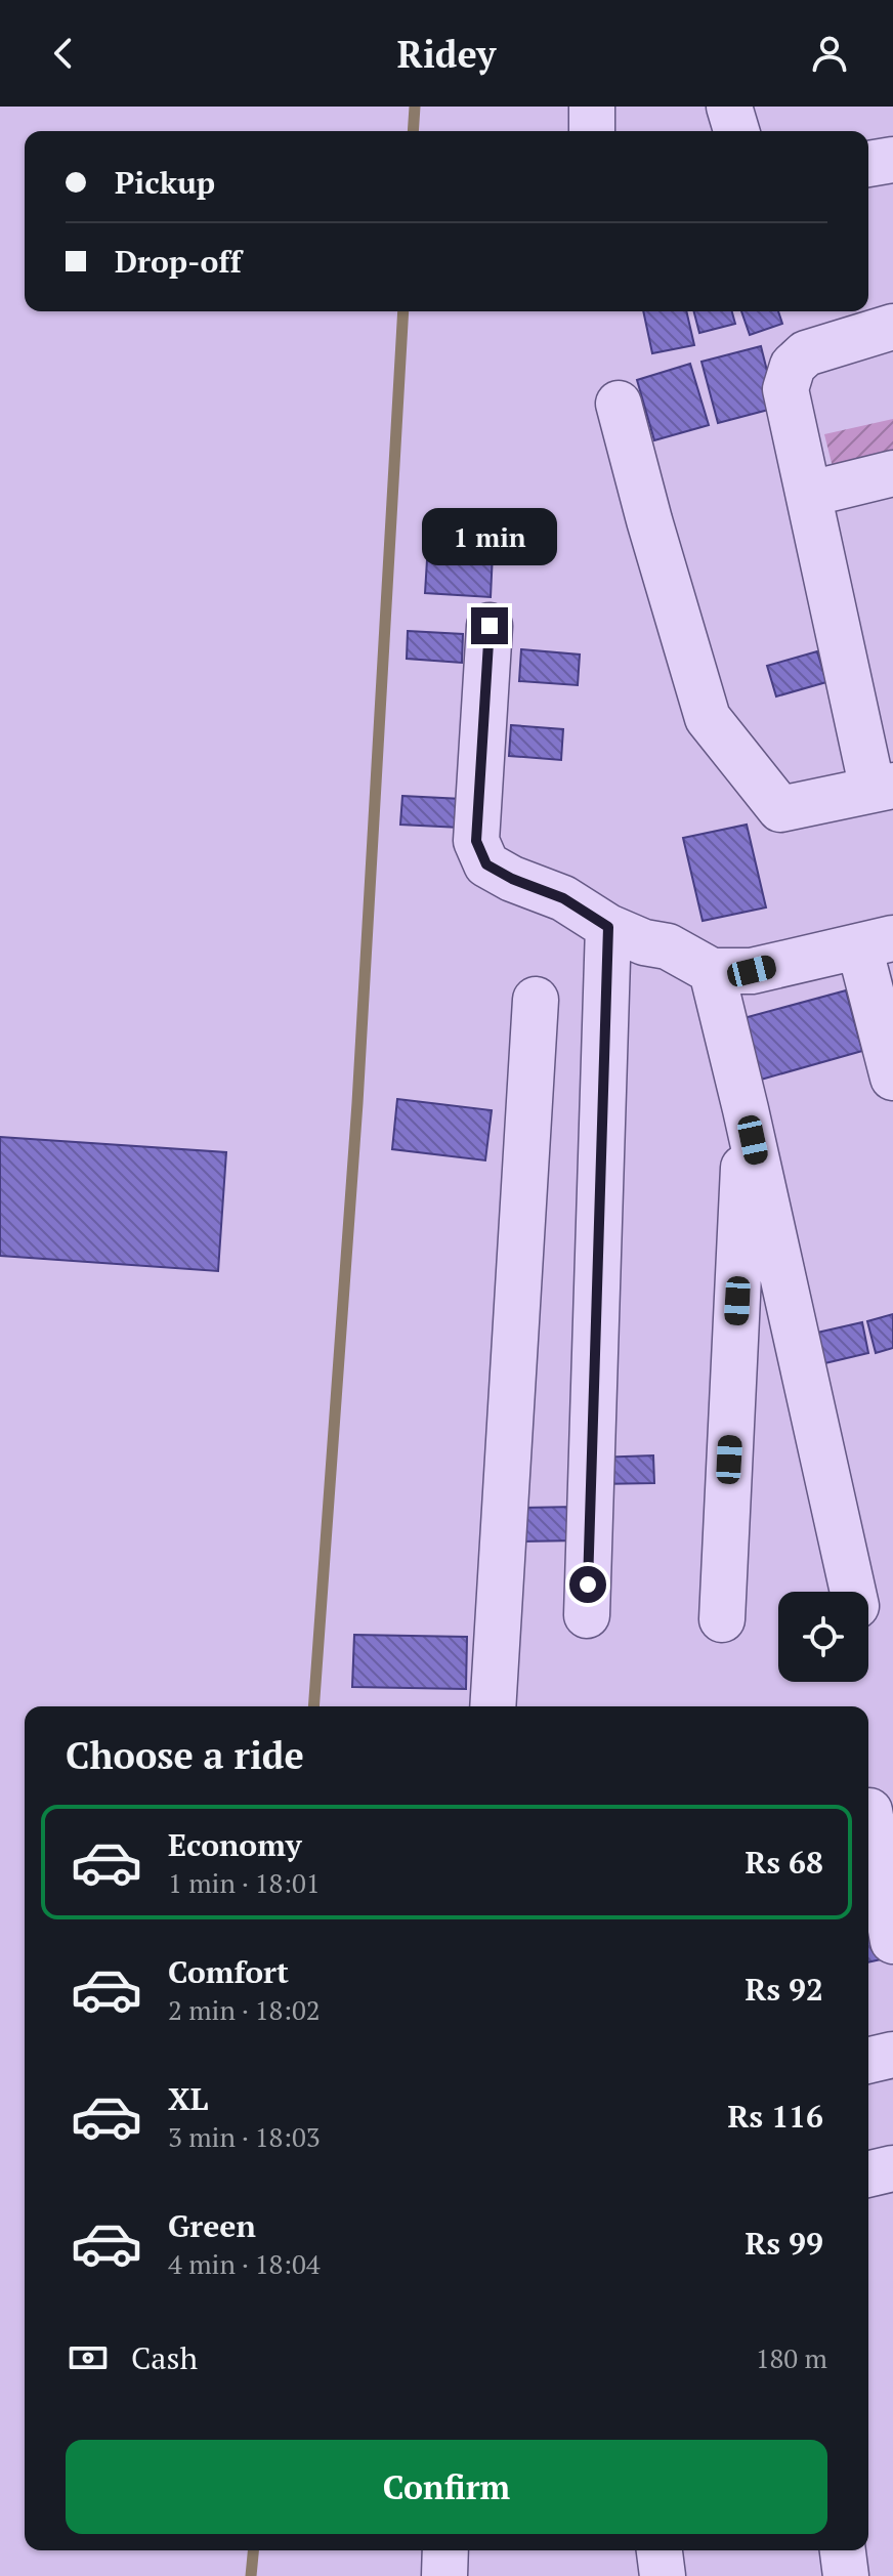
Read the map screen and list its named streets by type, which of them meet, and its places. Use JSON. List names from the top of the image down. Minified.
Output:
{"page":{"header":"Ridey","banner":["Pickup","Drop-off"],"bubble":"1 min","heading":"Choose a ride","list":[{"name":"Economy","note":"1 min · 18:01","value":"Rs 68"},{"name":"Comfort","note":"2 min · 18:02","value":"Rs 92"},{"name":"XL","note":"3 min · 18:03","value":"Rs 116"},{"name":"Green","note":"4 min · 18:04","value":"Rs 99"}],"pay":["Cash","180 m"],"buttons":"Confirm"}}
